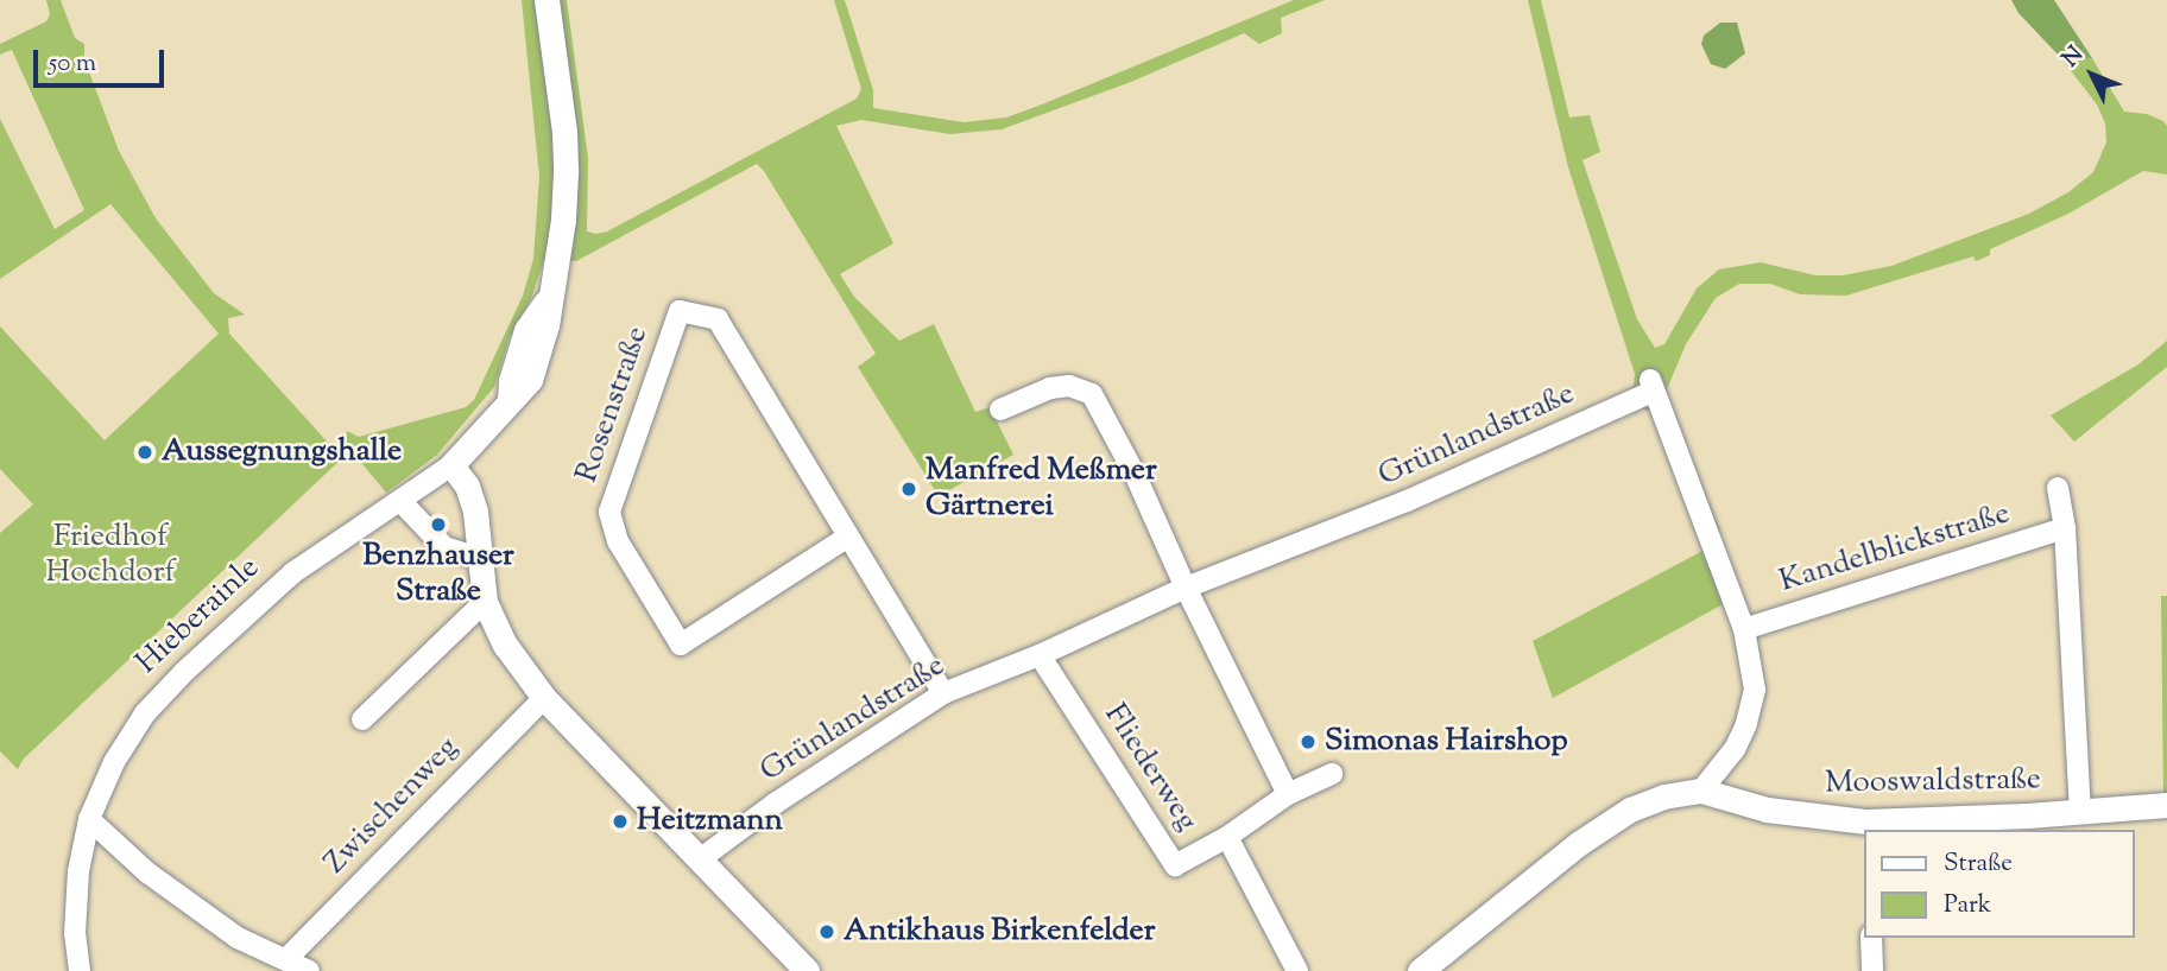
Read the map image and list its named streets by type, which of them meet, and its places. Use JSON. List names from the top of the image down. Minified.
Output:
{"streets":{"street":["Rosenstraße","Grünlandstraße","Kandelblickstraße","Hieberainle","Fliederweg","Mooswaldstraße","Zwischenweg"]},"crossings":[["Rosenstraße","Grünlandstraße"],["Grünlandstraße","Kandelblickstraße"],["Grünlandstraße","Fliederweg"]],"parks":["Friedhof Hochdorf"],"places":["Aussegnungshalle","Manfred Meßmer Gärtnerei","Benzhauser Straße","Simonas Hairshop","Heitzmann","Antikhaus Birkenfelder"],"legend":["Straße","Park"],"scale_bar":"50 m","north":"top left"}
